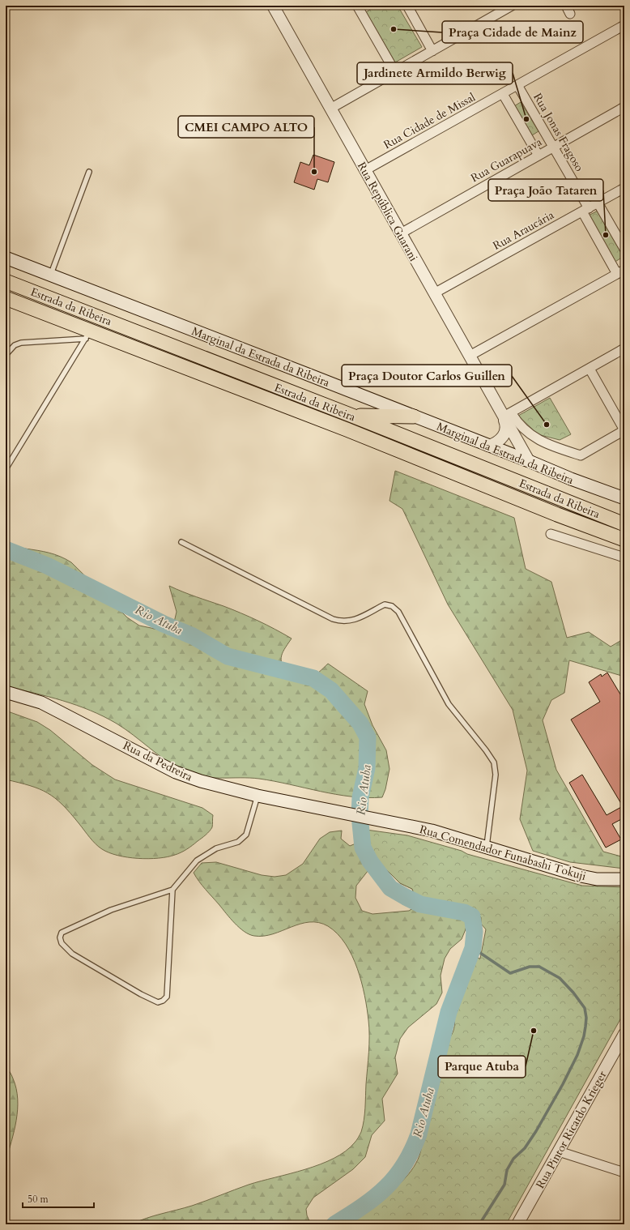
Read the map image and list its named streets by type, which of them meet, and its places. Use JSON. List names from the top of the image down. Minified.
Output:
{"streets":{"main road":["Estrada da Ribeira","Marginal da Estrada da Ribeira","Rua da Pedreira","Rua Comendador Funabashi Tokuji"],"street":["Rua Cidade de Missal","Rua Jonas Fragoso","Rua Guarapuava","Rua República Guarani","Rua Araucária","Rua Pintor Ricardo Krieger"]},"crossings":[["Rua Cidade de Missal","Rua Jonas Fragoso"],["Rua Cidade de Missal","Rua República Guarani"],["Rua Jonas Fragoso","Rua Guarapuava"],["Rua Jonas Fragoso","Rua Araucária"],["Rua Guarapuava","Rua República Guarani"],["Rua República Guarani","Rua Araucária"],["Rua República Guarani","Marginal da Estrada da Ribeira"],["Rua da Pedreira","Rua Comendador Funabashi Tokuji"]],"water":["Rio Atuba"],"places":["Praça Cidade de Mainz","Jardinete Armildo Berwig","CMEI CAMPO ALTO","Praça João Tataren","Praça Doutor Carlos Guillen","Parque Atuba"],"scale_bar":"50 m"}
